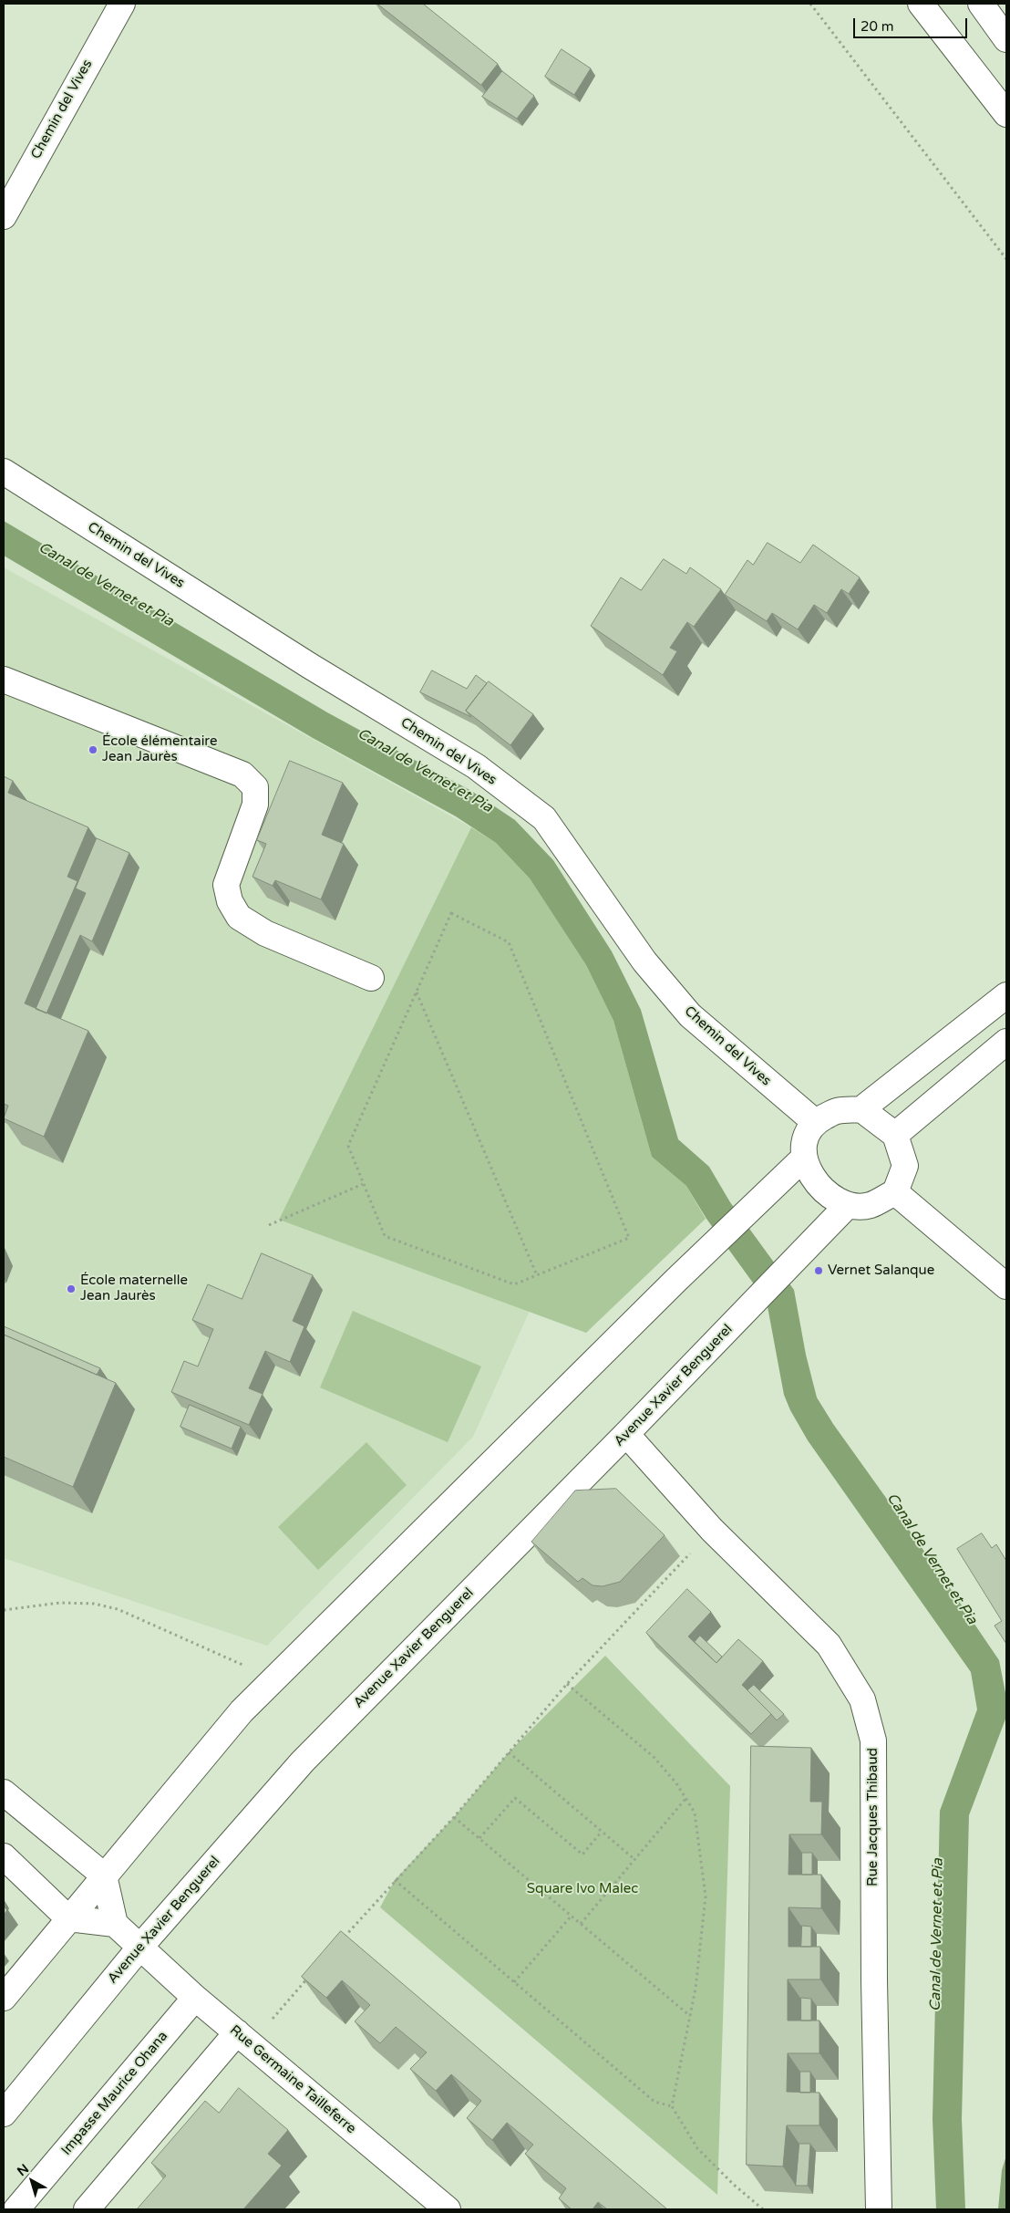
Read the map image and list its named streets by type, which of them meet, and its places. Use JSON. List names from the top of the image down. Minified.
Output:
{"streets":{"street":["Chemin del Vives","Avenue Xavier Benguerel","Rue Jacques Thibaud","Rue Germaine Tailleferre","Impasse Maurice Ohana"]},"crossings":[["Chemin del Vives","Avenue Xavier Benguerel"],["Avenue Xavier Benguerel","Rue Jacques Thibaud"],["Avenue Xavier Benguerel","Rue Germaine Tailleferre"],["Rue Germaine Tailleferre","Impasse Maurice Ohana"]],"water":["Canal de Vernet et Pia"],"parks":["Square Ivo Malec"],"places":["École élémentaire Jean Jaurès","Vernet Salanque","École maternelle Jean Jaurès"],"scale_bar":"20 m","north":"top left"}
